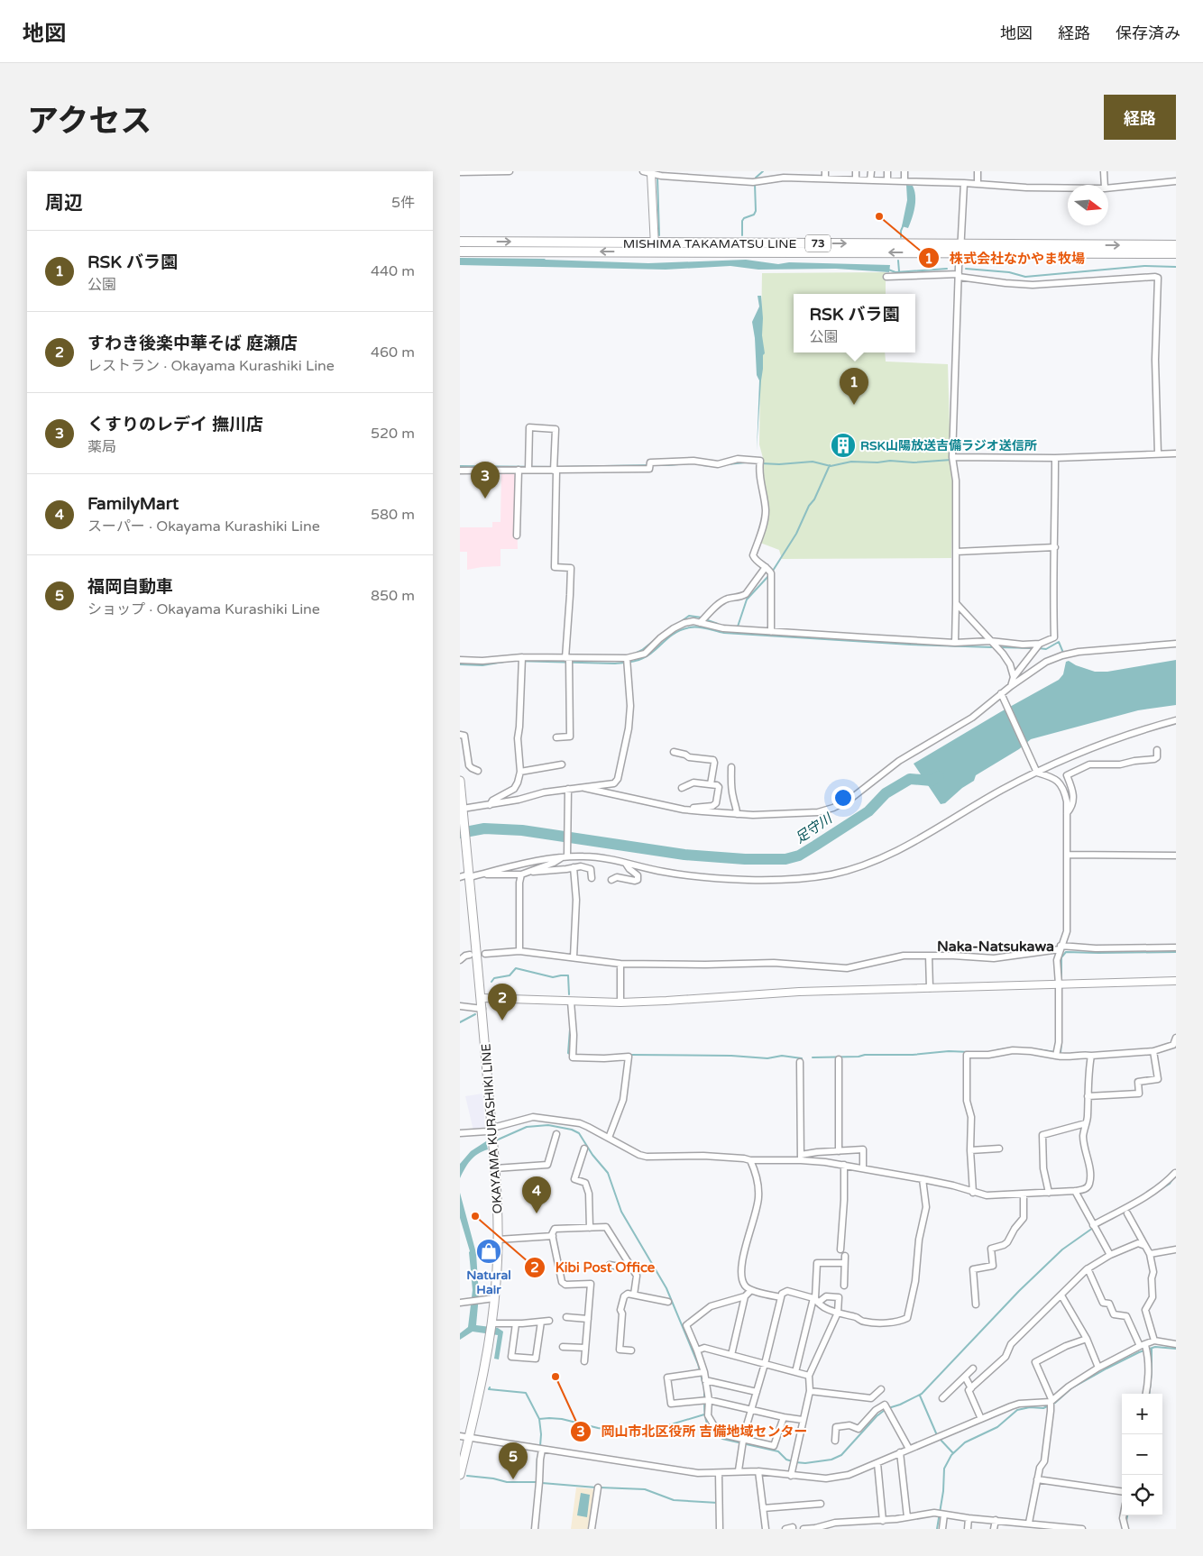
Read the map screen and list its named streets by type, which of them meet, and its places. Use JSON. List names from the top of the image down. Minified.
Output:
{"streets":{"main road":["MISHIMA TAKAMATSU LINE","73","OKAYAMA KURASHIKI LINE"]},"districts":["Naka-Natsukawa"],"water":["足守川"],"places":{"other":["株式会社なかやま牧場","Kibi Post Office","岡山市北区役所 吉備地域センター"],"building":["RSK山陽放送吉備ラジオ送信所"],"shop":["Natural Hair"]},"north":"right","page":{"header":"地図","nav":["地図","経路","保存済み"],"title":"アクセス","buttons":"経路","heading":["周辺","5件"],"list":[{"mark":"1","name":"RSK バラ園","note":"公園","value":"440 m"},{"mark":"2","name":"すわき後楽中華そば 庭瀬店","note":"レストラン · Okayama Kurashiki Line","value":"460 m"},{"mark":"3","name":"くすりのレデイ 撫川店","note":"薬局","value":"520 m"},{"mark":"4","name":"FamilyMart","note":"スーパー · Okayama Kurashiki Line","value":"580 m"},{"mark":"5","name":"福岡自動車","note":"ショップ · Okayama Kurashiki Line","value":"850 m"}],"popup":["RSK バラ園","公園"],"pins":["1","3","2","4","5"],"map_buttons":["+","−"]}}
